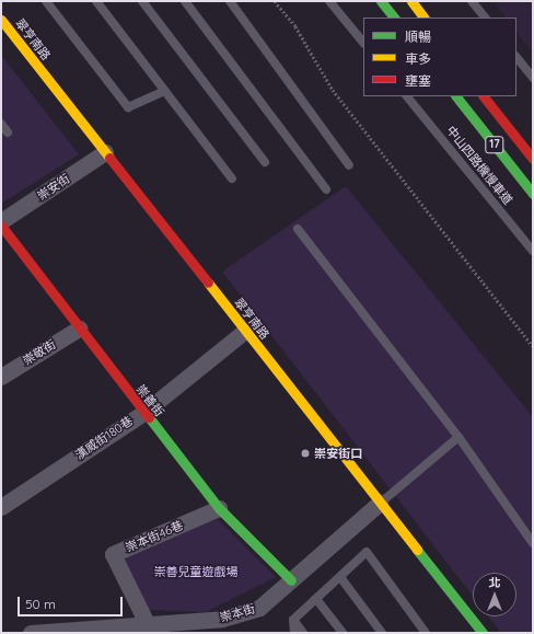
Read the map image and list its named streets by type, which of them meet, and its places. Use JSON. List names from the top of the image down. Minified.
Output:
{"streets":{"street":["翠亨南路","17","崇安街","崇敬街","崇善街","漢威街180巷","崇本街46巷","崇本街"],"lane":["中山四路機慢車道"]},"crossings":[["翠亨南路","崇安街"],["翠亨南路","漢威街180巷"],["翠亨南路","崇本街"],["崇敬街","崇善街"],["崇善街","漢威街180巷"],["崇善街","崇本街46巷"],["崇善街","崇本街"],["崇本街46巷","崇本街"]],"parks":["崇善兒童遊戲場"],"places":["崇安街口"],"legend":["順暢","車多","壅塞"],"scale_bar":"50 m","north":"top"}
